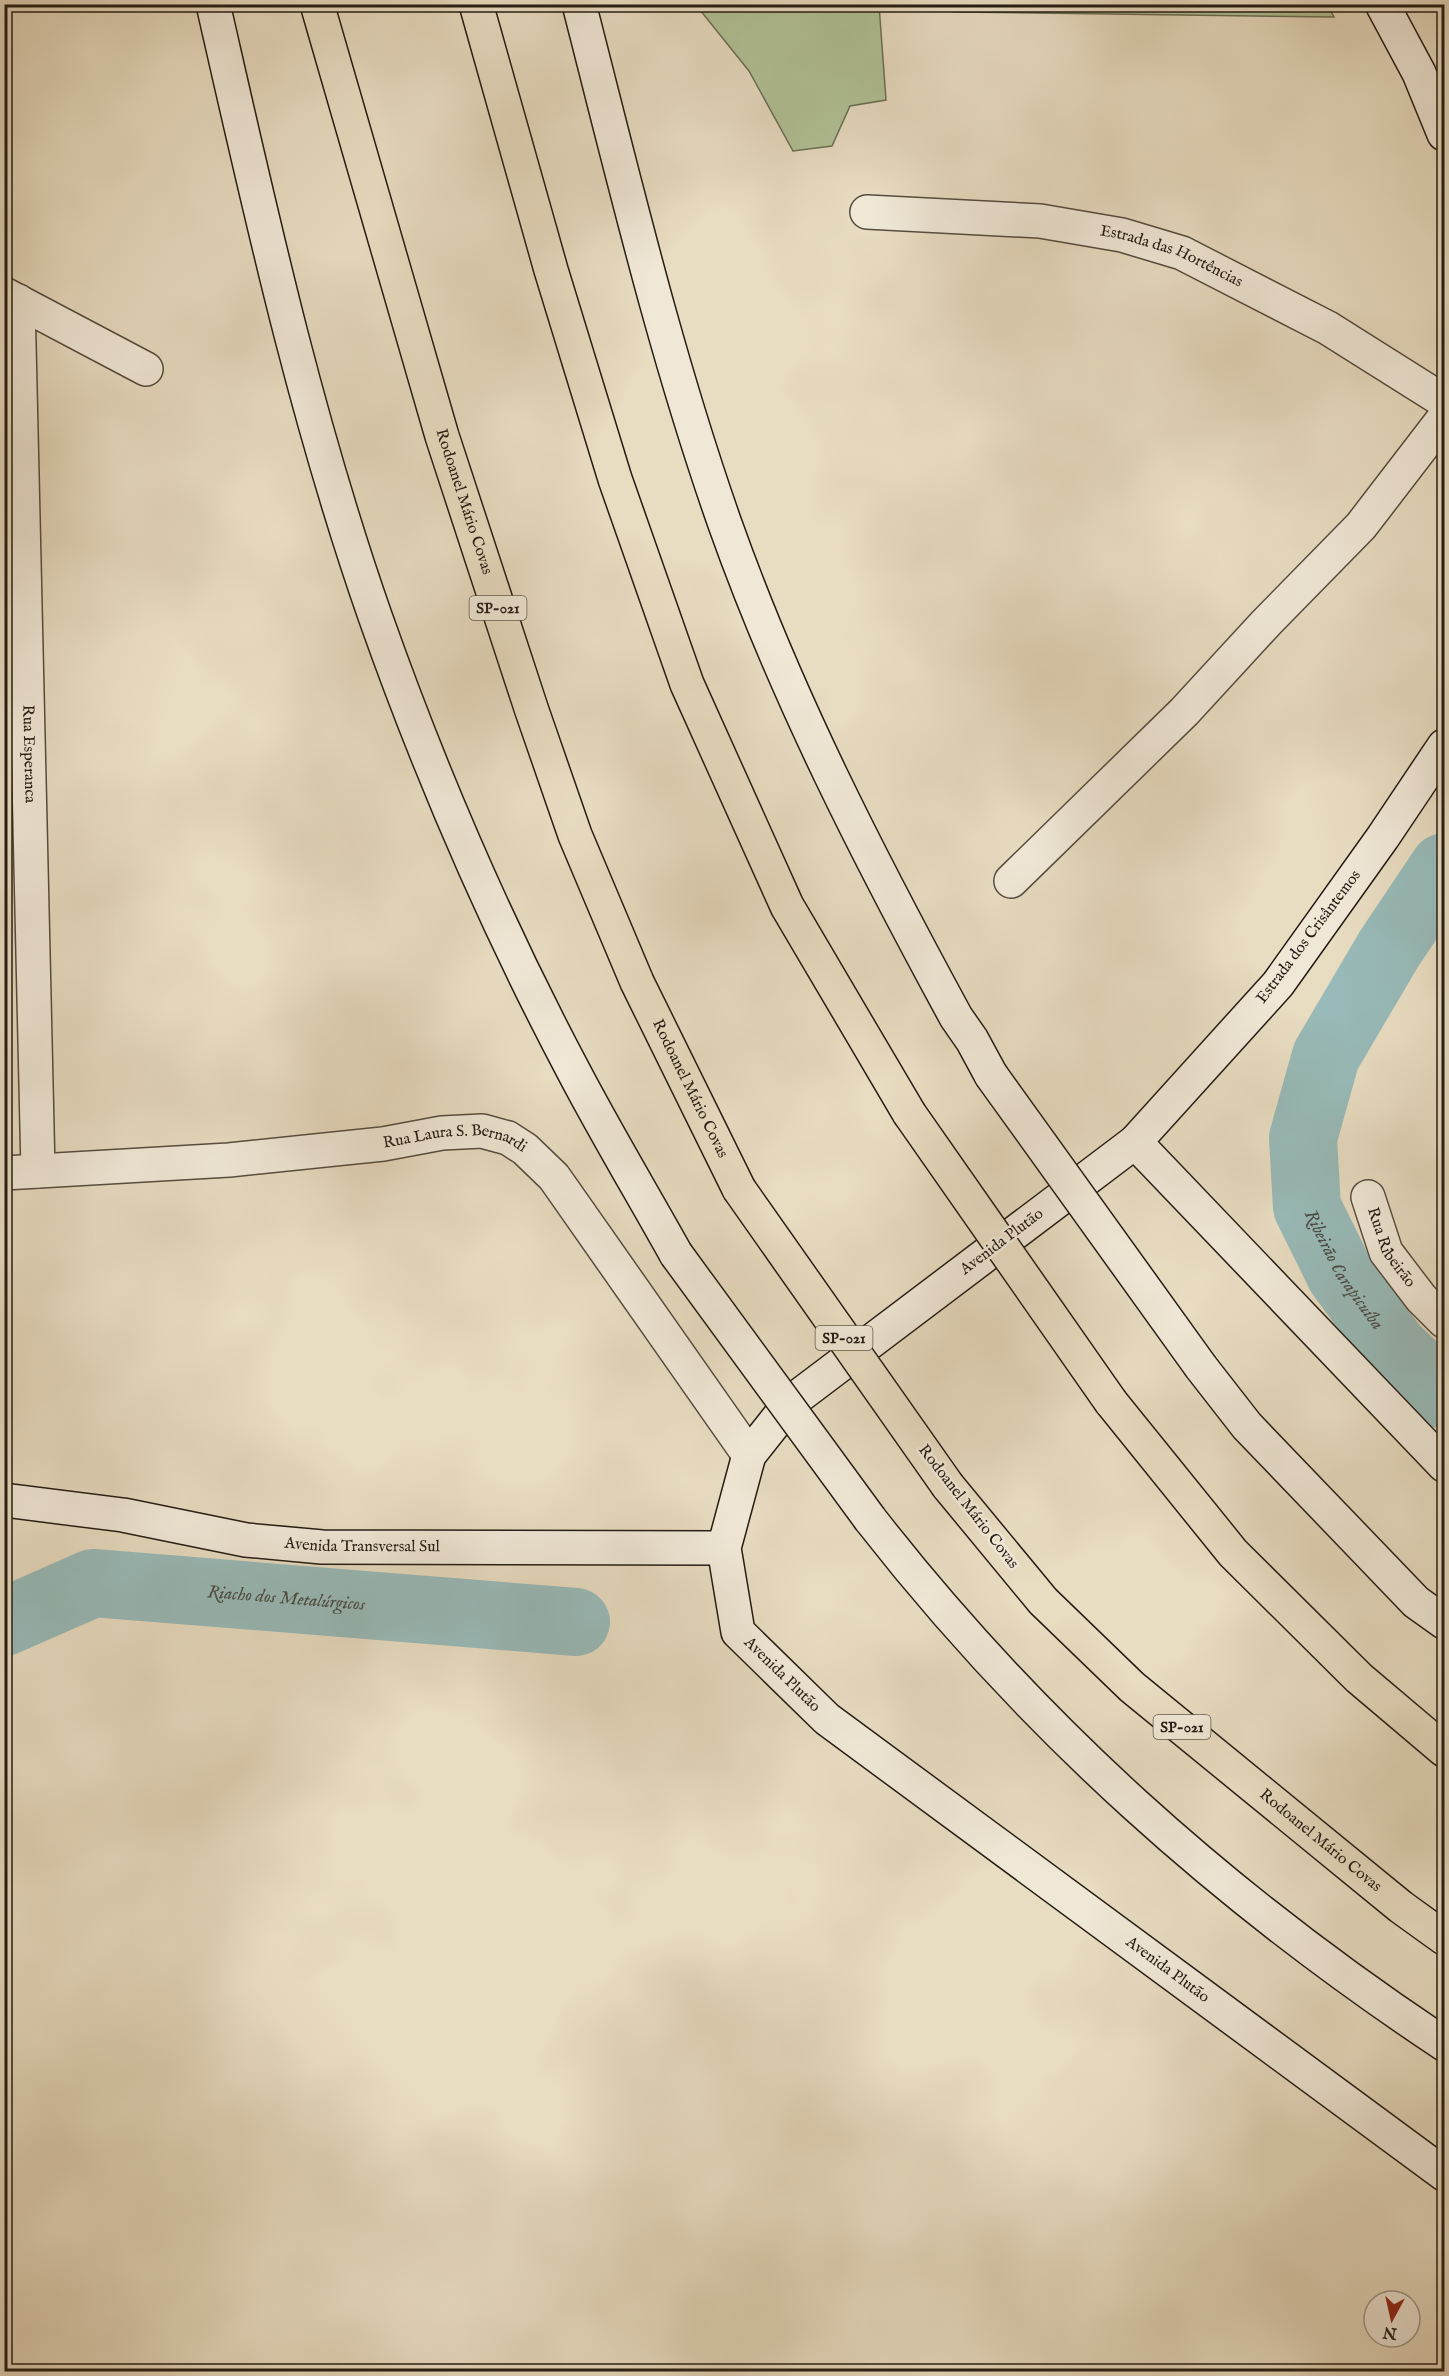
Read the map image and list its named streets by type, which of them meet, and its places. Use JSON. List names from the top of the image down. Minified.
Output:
{"streets":{"highway":["Rodoanel Mário Covas","SP-021"],"main road":["Estrada das Hortências","Rua Esperanca","Estrada dos Crisântemos","Rua Laura S. Bernardi","Avenida Plutão","Rua Ribeirão","Avenida Transversal Sul"]},"crossings":[["Rua Esperanca","Rua Laura S. Bernardi"],["Estrada dos Crisântemos","Avenida Plutão"],["Rua Laura S. Bernardi","Avenida Plutão"],["Avenida Plutão","Avenida Transversal Sul"]],"water":["Ribeirão Carapicuíba","Riacho dos Metalúrgicos"],"north":"bottom"}
